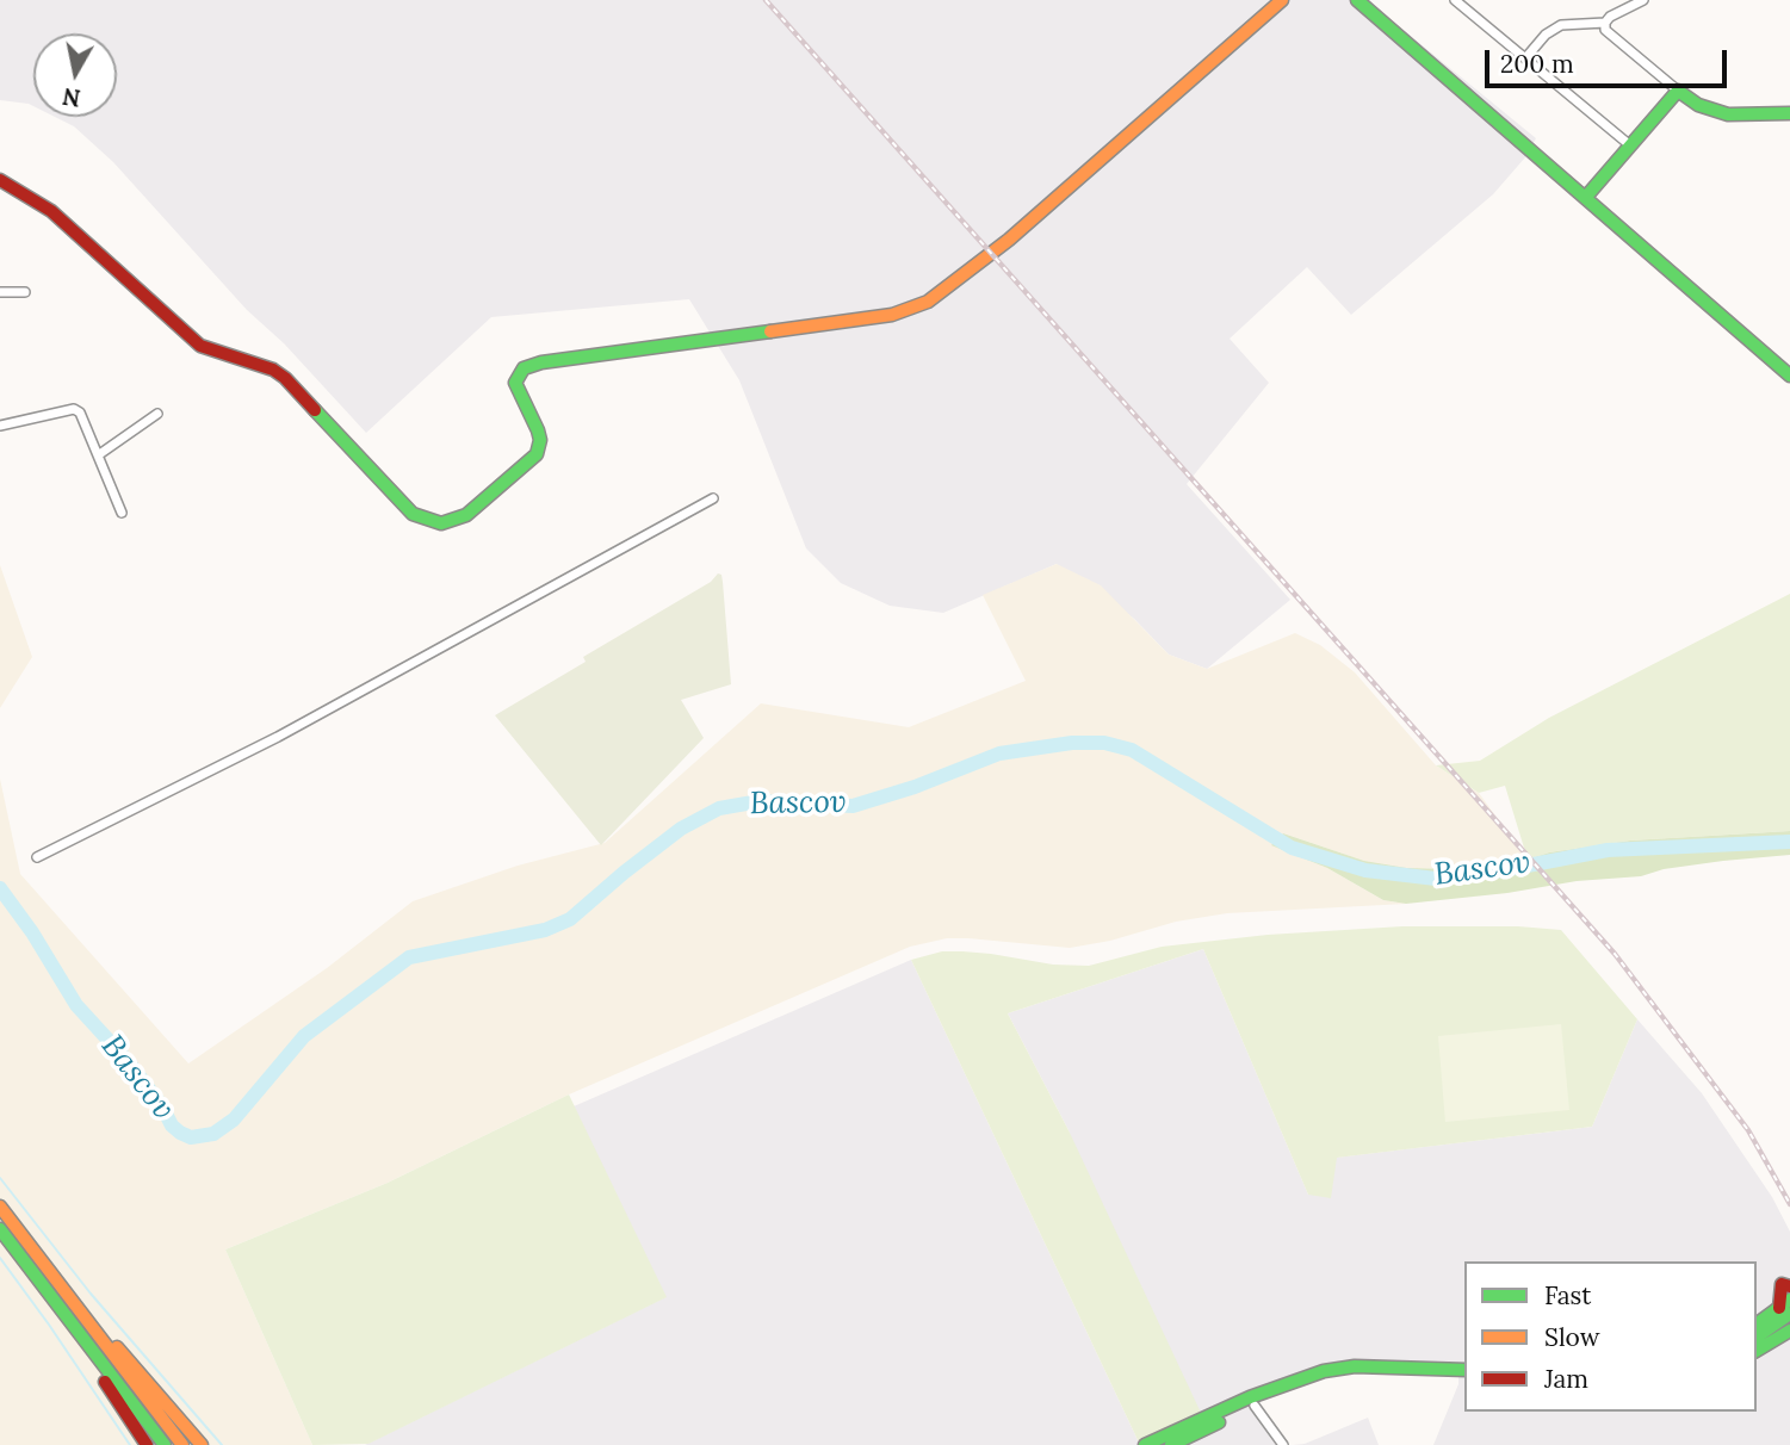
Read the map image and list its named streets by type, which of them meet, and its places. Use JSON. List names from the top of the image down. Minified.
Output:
{"water":["Bascov"],"legend":["Fast","Slow","Jam"],"scale_bar":"200 m","north":"bottom"}
